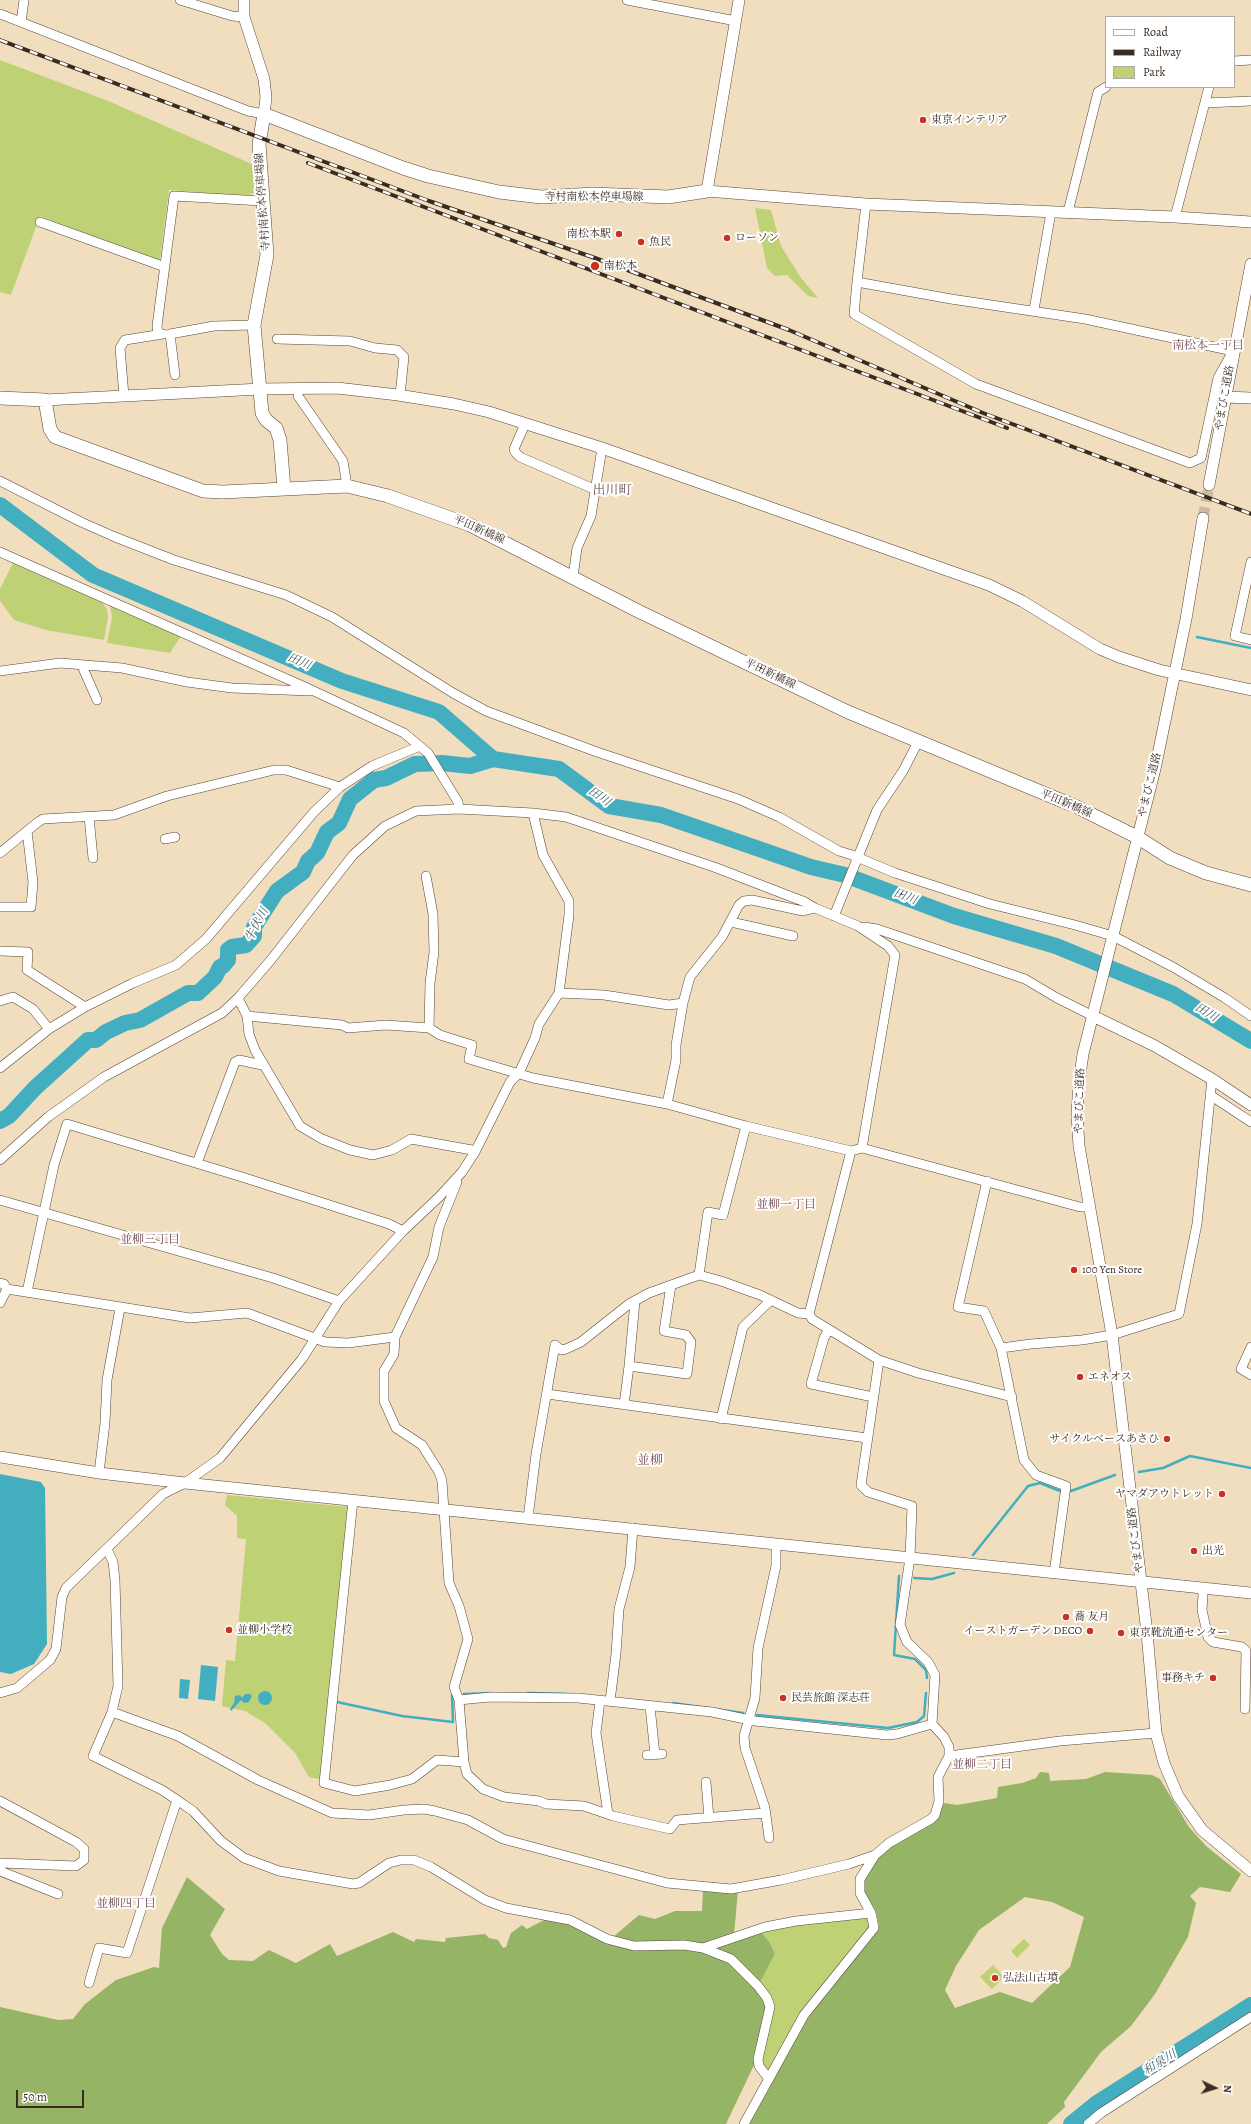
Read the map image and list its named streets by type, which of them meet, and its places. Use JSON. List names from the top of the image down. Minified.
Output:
{"streets":{"main road":["寺村南松本停車場線","平田新橋線"],"street":["やまびこ道路"]},"crossings":[["寺村南松本停車場線","平田新橋線"],["やまびこ道路","平田新橋線"]],"districts":["南松本一丁目","出川町","並柳一丁目","並柳三丁目","並柳","並柳二丁目","並柳四丁目"],"water":["田川","牛伏川","和泉川"],"places":["東京インテリア","南松本駅","ローソン","魚民","南松本","100 Yen Store","エネオス","サイクルベースあさひ","ヤマダアウトレット","出光","蕎 友月","並柳小学校","イーストガーデン DECO","東京靴流通センター","事務キチ","民芸旅館 深志荘","弘法山古墳"],"legend":["Road","Railway","Park"],"scale_bar":"50 m","north":"right"}
